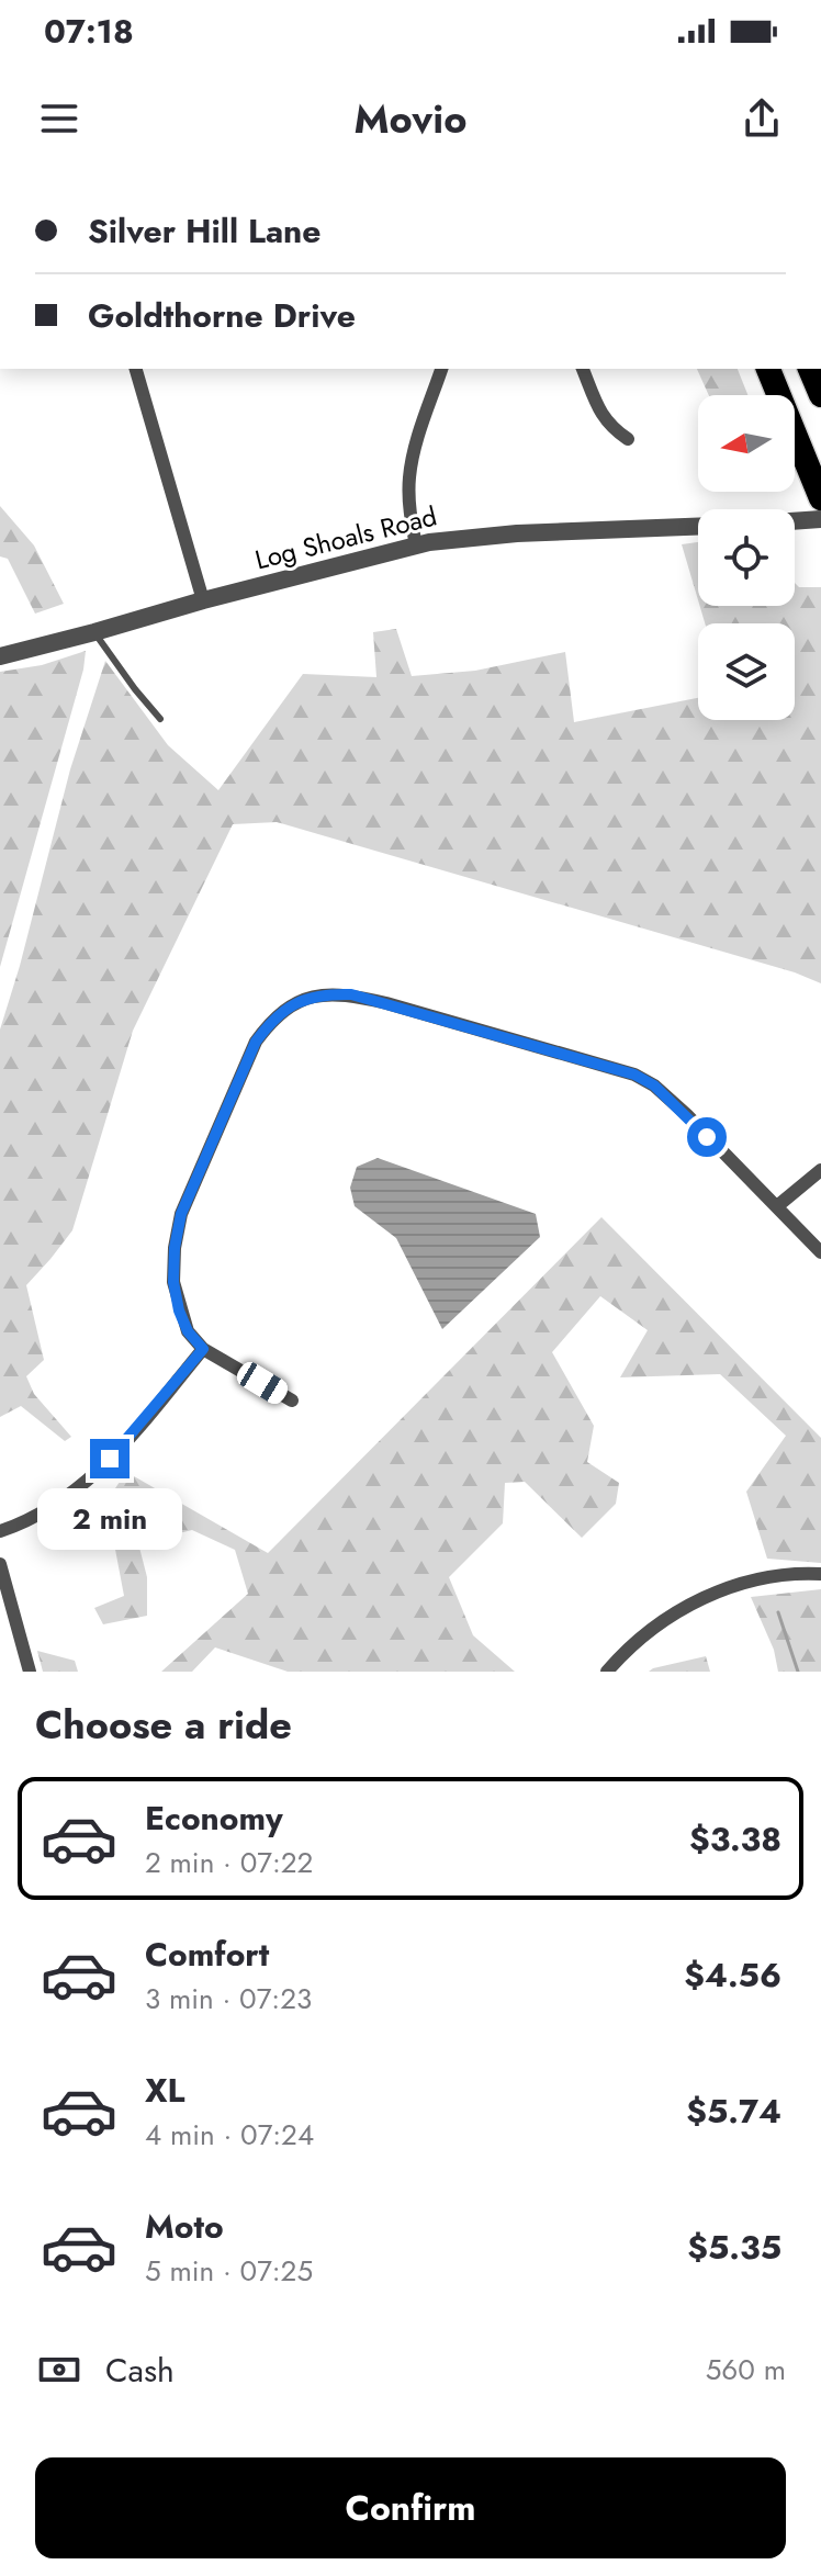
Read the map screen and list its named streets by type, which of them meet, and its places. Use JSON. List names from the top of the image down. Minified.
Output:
{"streets":{"street":["Log Shoals Road"]},"north":"left","page":{"status":"07:18","header":"Movio","banner":["Silver Hill Lane","Goldthorne Drive"],"bubble":"2 min","heading":"Choose a ride","list":[{"name":"Economy","note":"2 min · 07:22","value":"$3.38"},{"name":"Comfort","note":"3 min · 07:23","value":"$4.56"},{"name":"XL","note":"4 min · 07:24","value":"$5.74"},{"name":"Moto","note":"5 min · 07:25","value":"$5.35"}],"pay":["Cash","560 m"],"buttons":"Confirm"}}
